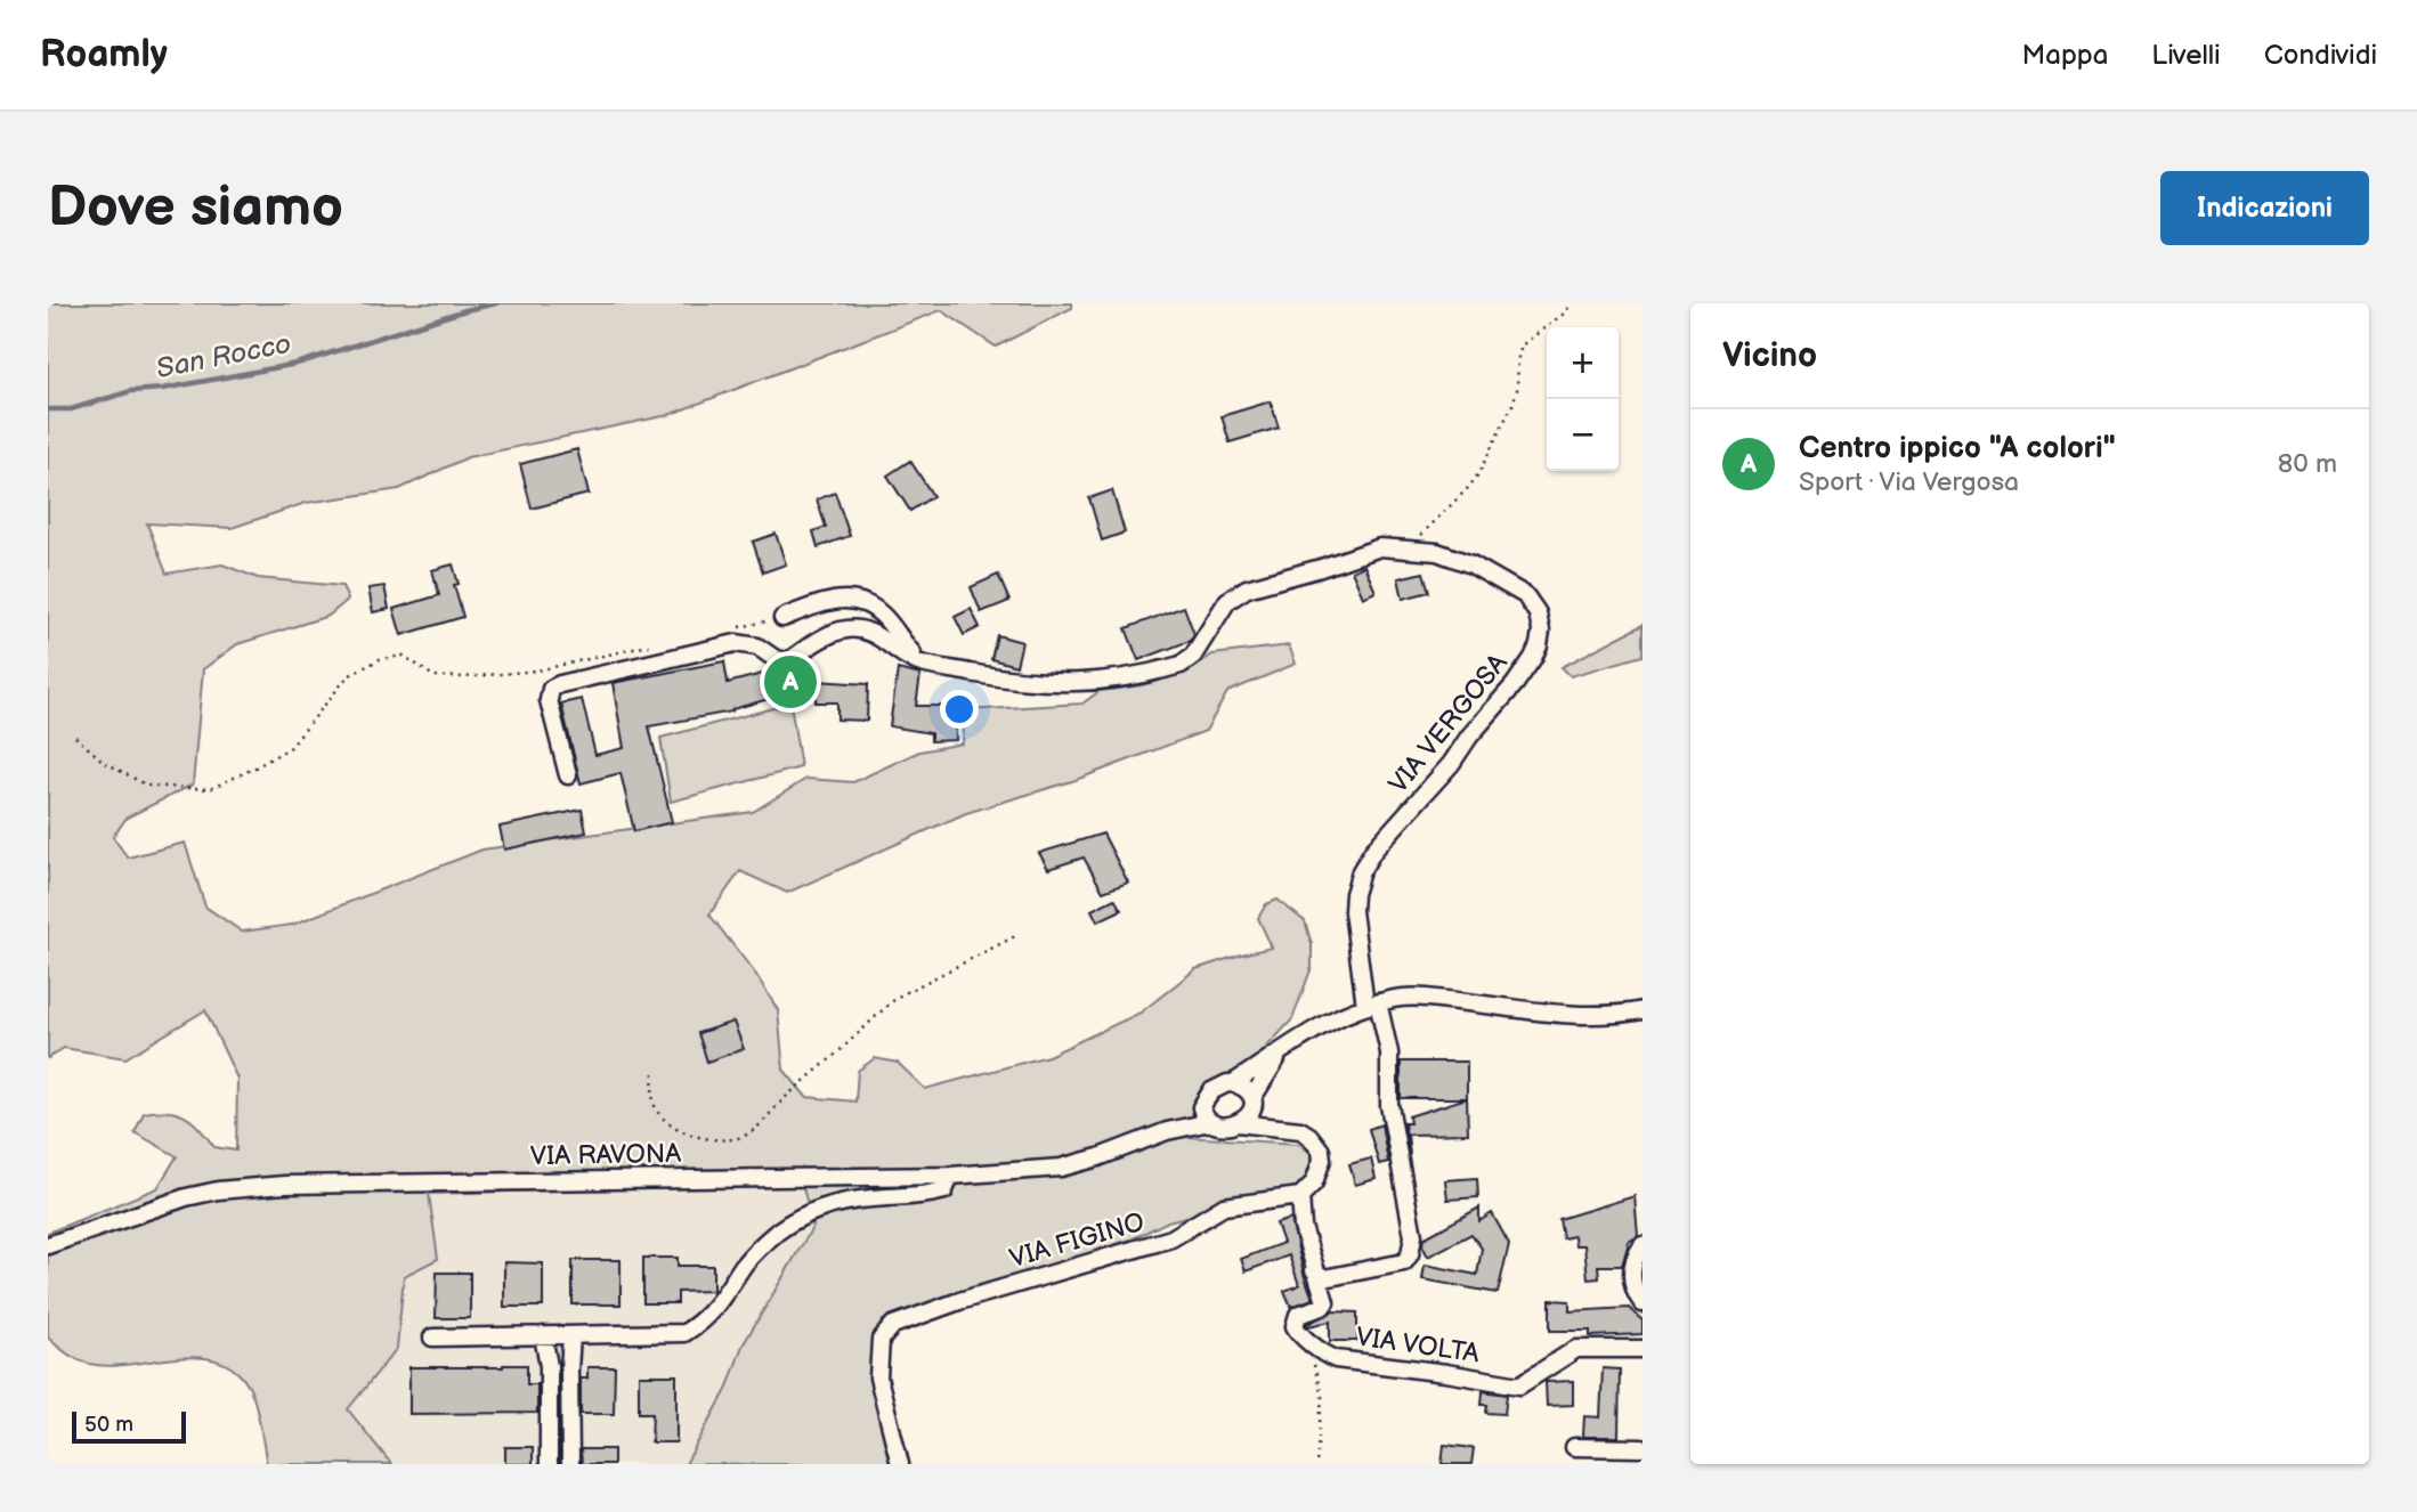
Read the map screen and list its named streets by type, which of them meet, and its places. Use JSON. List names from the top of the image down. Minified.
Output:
{"streets":{"street":["VIA VERGOSA","VIA RAVONA","VIA FIGINO","VIA VOLTA"]},"crossings":[["VIA FIGINO","VIA VOLTA"]],"water":["San Rocco"],"scale_bar":"50 m","page":{"header":"Roamly","nav":["Mappa","Livelli","Condividi"],"buttons":"Indicazioni","title":"Dove siamo","heading":"Vicino","map_buttons":["+","−"],"list":[{"mark":"A","name":"Centro ippico \"A colori\"","note":"Sport · Via Vergosa","value":"80 m"}],"pins":"A","scale":"50 m"}}
